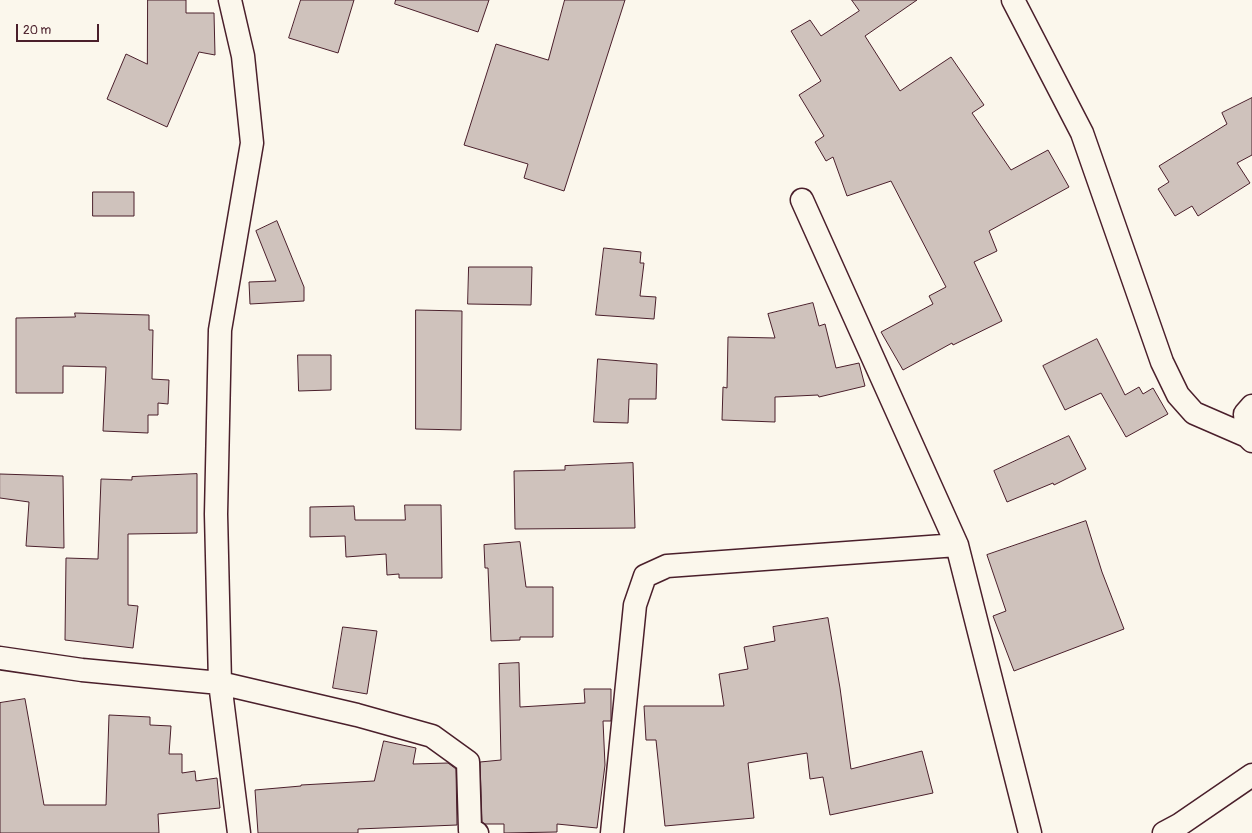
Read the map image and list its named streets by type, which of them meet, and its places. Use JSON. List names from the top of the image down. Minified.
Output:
{"scale_bar":"20 m"}
